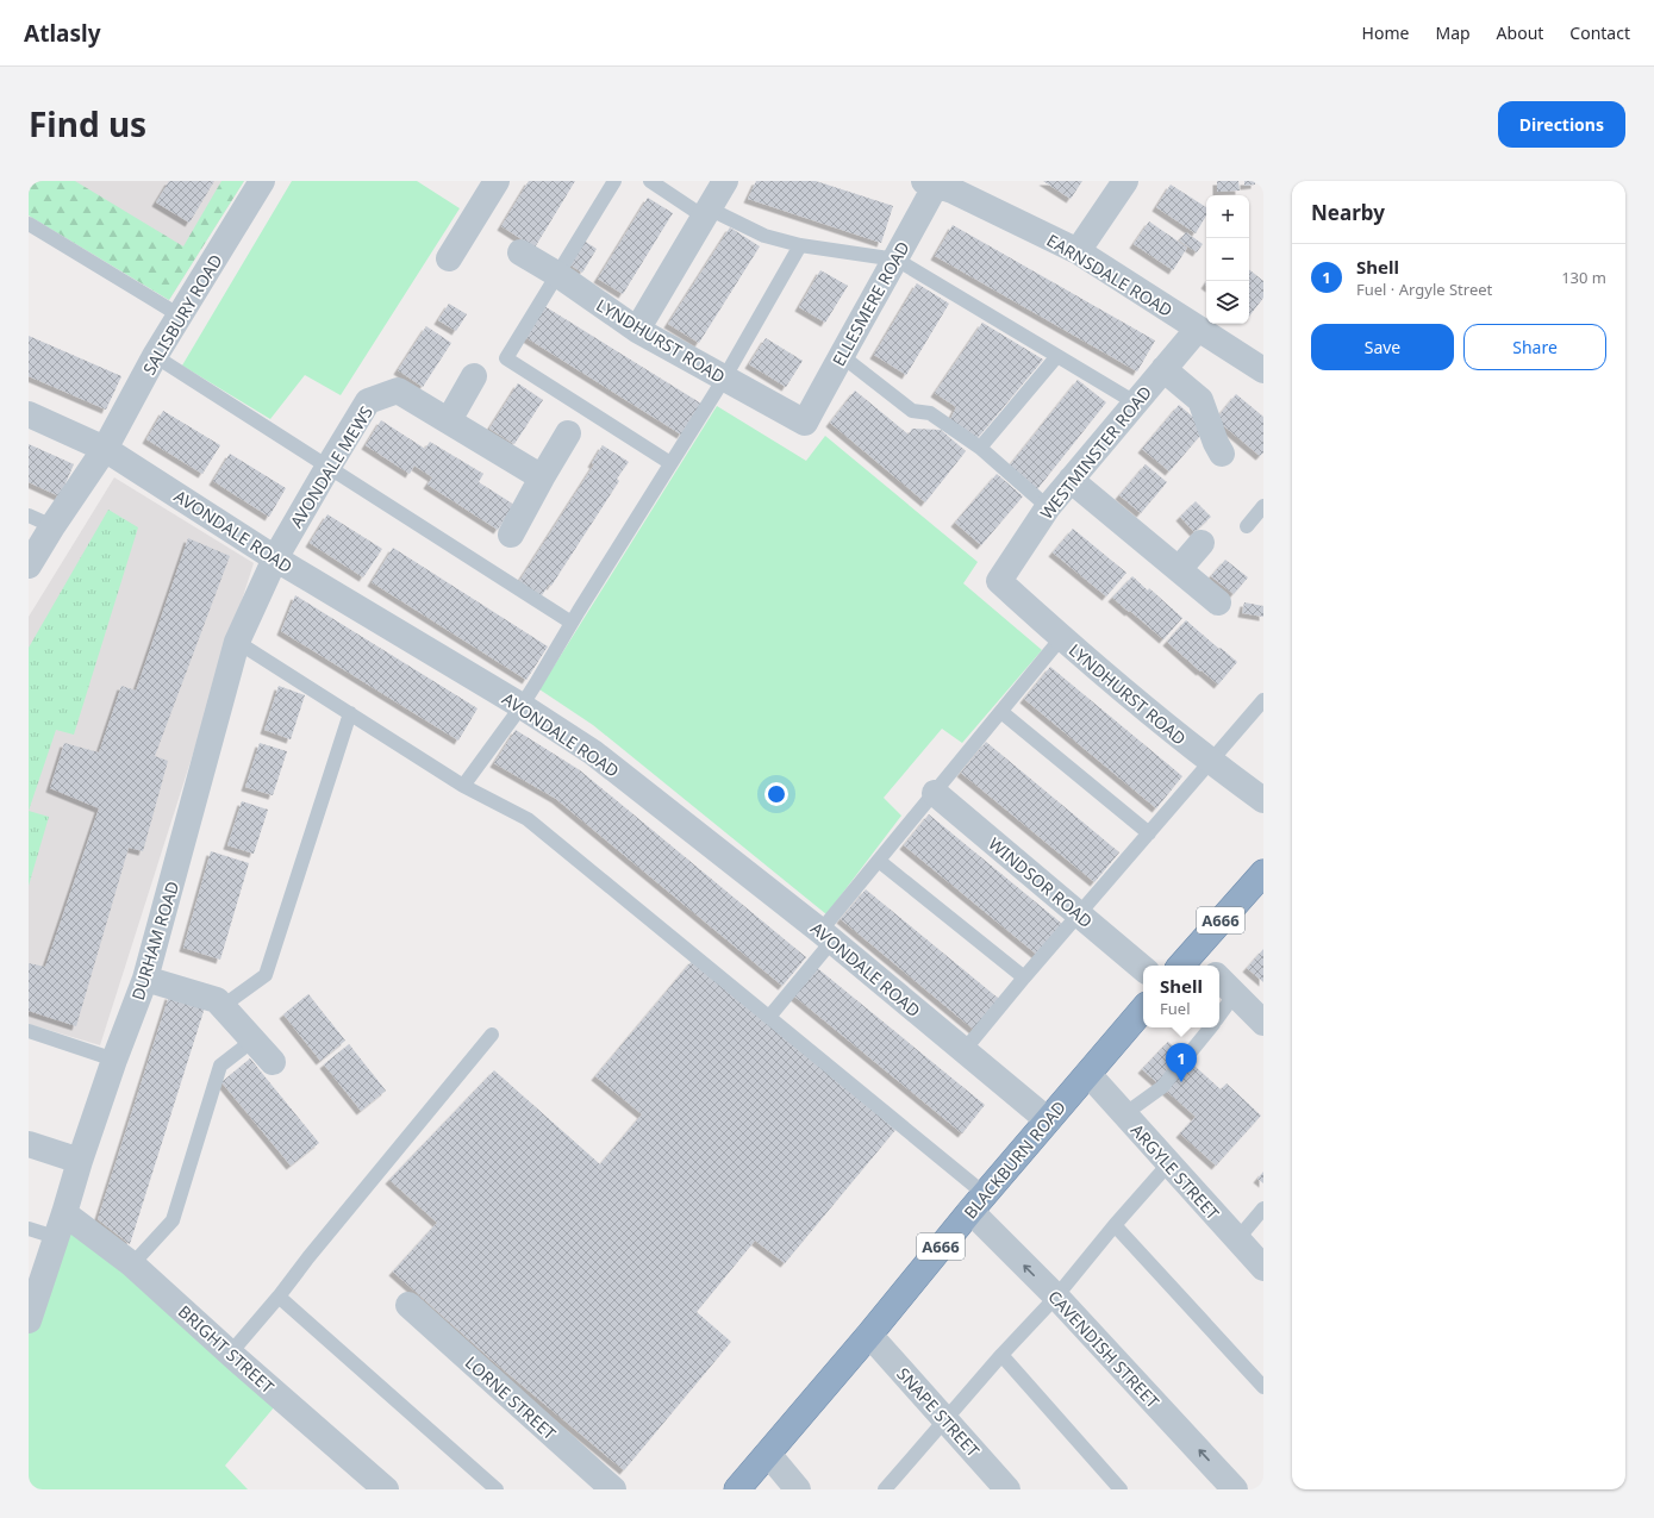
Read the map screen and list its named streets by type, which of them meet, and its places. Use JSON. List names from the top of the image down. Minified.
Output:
{"streets":{"highway":["A666","BLACKBURN ROAD"],"street":["EARNSDALE ROAD","ELLESMERE ROAD","SALISBURY ROAD","LYNDHURST ROAD","WESTMINSTER ROAD","AVONDALE MEWS","AVONDALE ROAD","WINDSOR ROAD","DURHAM ROAD","ARGYLE STREET","BRIGHT STREET","CAVENDISH STREET","LORNE STREET","SNAPE STREET"]},"crossings":[["EARNSDALE ROAD","ELLESMERE ROAD"],["EARNSDALE ROAD","WESTMINSTER ROAD"],["ELLESMERE ROAD","LYNDHURST ROAD"],["SALISBURY ROAD","AVONDALE ROAD"],["LYNDHURST ROAD","WESTMINSTER ROAD"],["AVONDALE MEWS","AVONDALE ROAD"],["AVONDALE MEWS","DURHAM ROAD"],["AVONDALE ROAD","DURHAM ROAD"],["AVONDALE ROAD","BLACKBURN ROAD"],["DURHAM ROAD","BRIGHT STREET"],["BLACKBURN ROAD","ARGYLE STREET"],["BLACKBURN ROAD","CAVENDISH STREET"],["BLACKBURN ROAD","SNAPE STREET"]],"one_way":["CAVENDISH STREET"],"page":{"header":"Atlasly","nav":["Home","Map","About","Contact"],"title":"Find us","buttons":["Directions",["Save","Share"]],"heading":"Nearby","map_buttons":["+","−"],"list":[{"mark":"1","name":"Shell","note":"Fuel · Argyle Street","value":"130 m"}],"popup":["Shell","Fuel"],"pins":"1"}}
